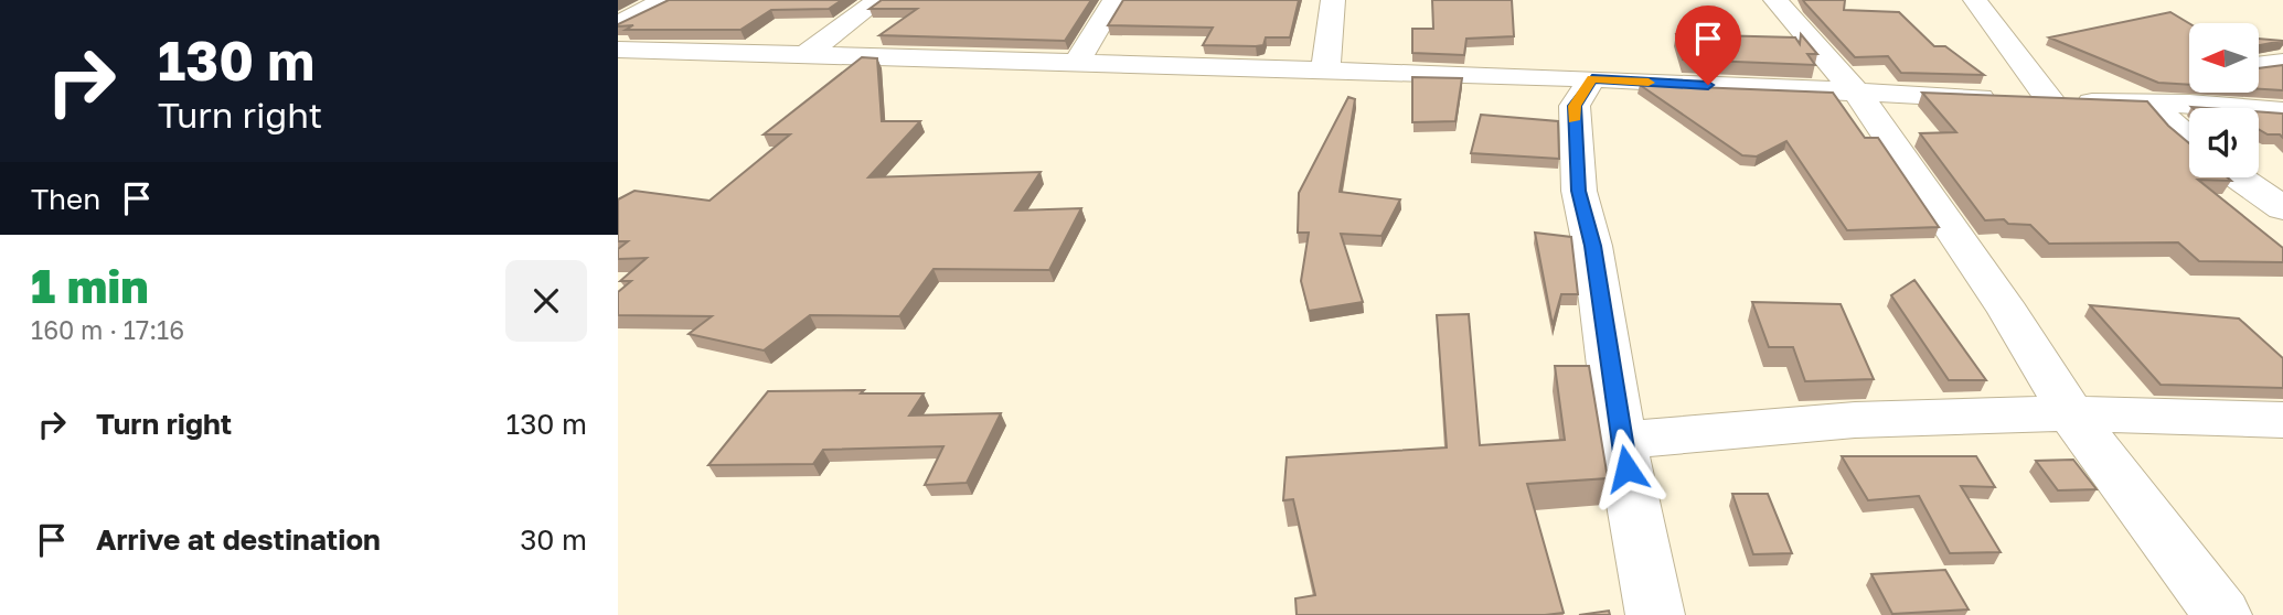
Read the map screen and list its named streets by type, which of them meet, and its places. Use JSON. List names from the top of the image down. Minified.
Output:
{"north":"left","page":{"turn":["130 m","Turn right"],"then":"Then","heading":["1 min","160 m · 17:16"],"list":[{"name":"Turn right","value":"130 m"},{"name":"Arrive at destination","value":"30 m"}]}}
